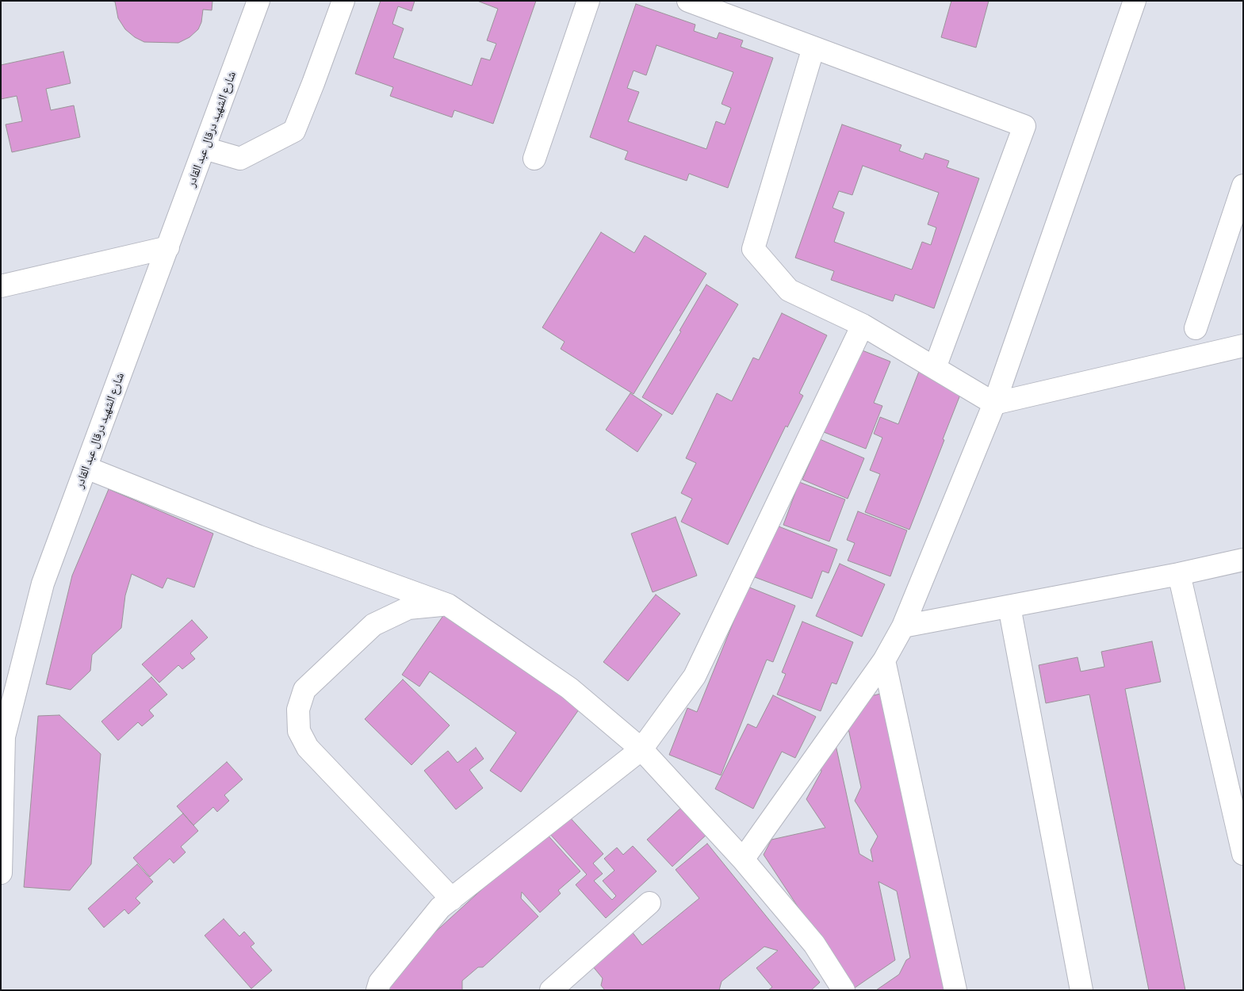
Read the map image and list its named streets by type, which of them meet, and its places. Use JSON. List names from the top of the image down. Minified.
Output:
{"streets":{"street":["شارع الشهيد درقال عبد القادر"]}}
